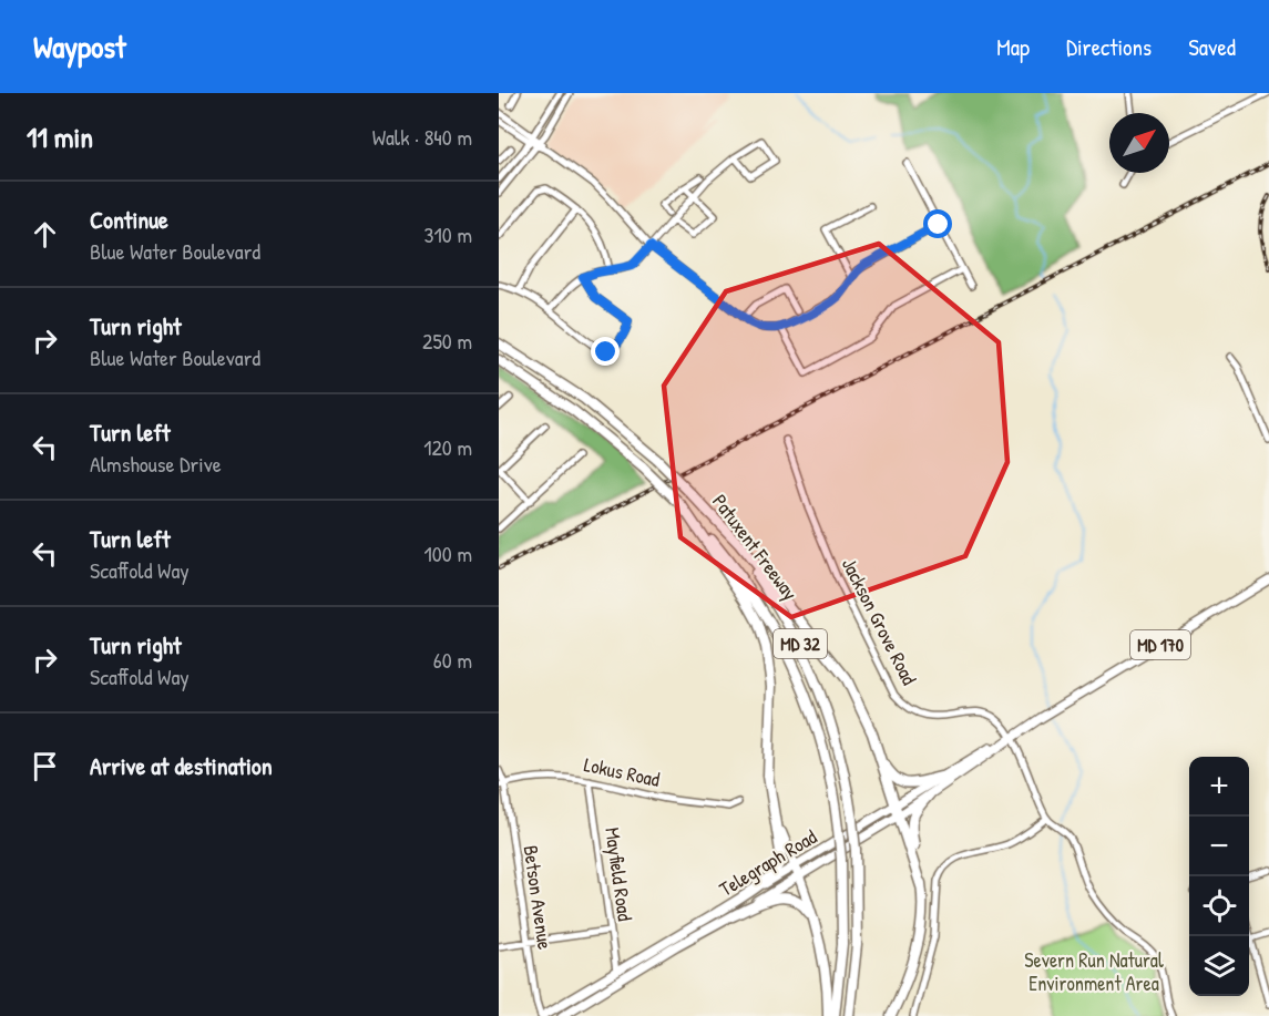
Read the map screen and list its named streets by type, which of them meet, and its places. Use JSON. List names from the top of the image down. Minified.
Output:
{"streets":{"highway":["Patuxent Freeway","MD 32"],"main road":["MD 170","Telegraph Road"],"street":["Jackson Grove Road","Lokus Road","Mayfield Road","Betson Avenue"]},"crossings":[["Jackson Grove Road","Telegraph Road"],["Lokus Road","Mayfield Road"],["Lokus Road","Betson Avenue"],["Telegraph Road","Mayfield Road"],["Telegraph Road","Betson Avenue"]],"parks":["Severn Run Natural Environment Area"],"north":"top right","page":{"header":"Waypost","nav":["Map","Directions","Saved"],"heading":["11 min","Walk · 840 m"],"list":[["Continue","Blue Water Boulevard","310 m"],["Turn right","Blue Water Boulevard","250 m"],["Turn left","Almshouse Drive","120 m"],["Turn left","Scaffold Way","100 m"],["Turn right","Scaffold Way","60 m"],"Arrive at destination"],"map_buttons":["+","−"]}}
